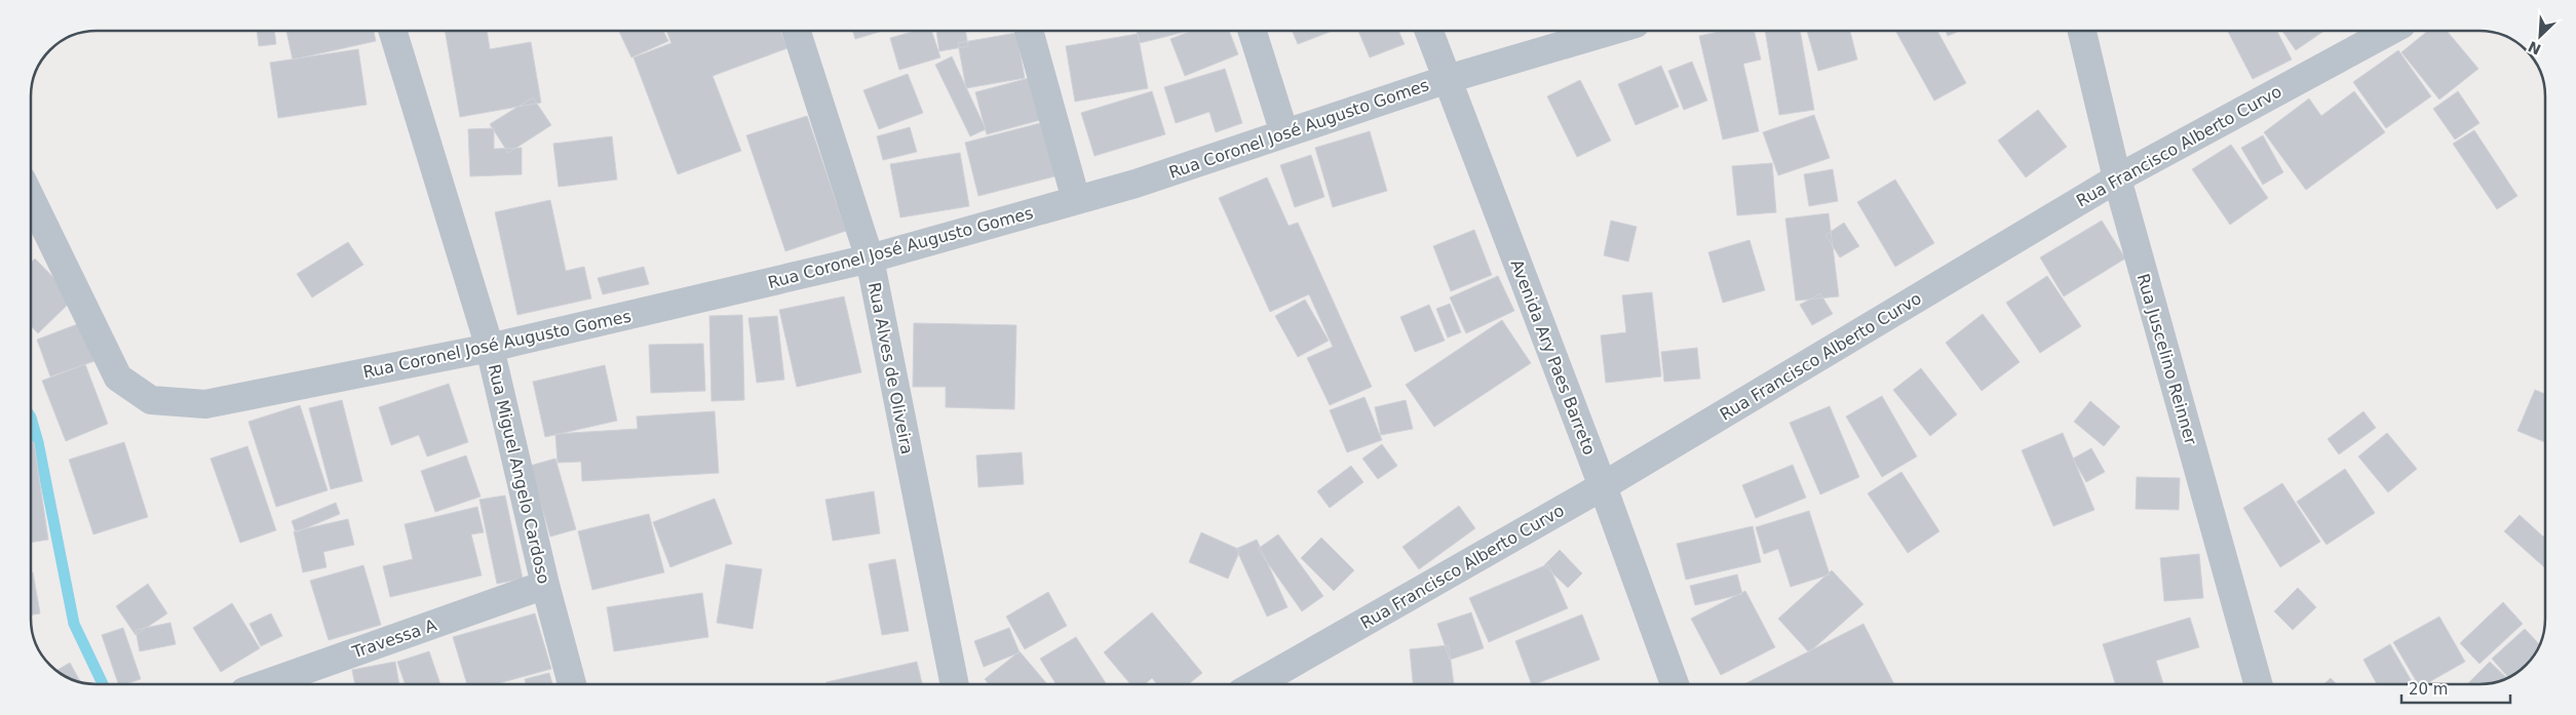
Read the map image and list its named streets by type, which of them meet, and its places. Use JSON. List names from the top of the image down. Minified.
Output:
{"streets":{"street":["Rua Coronel José Augusto Gomes","Rua Francisco Alberto Curvo","Avenida Ary Paes Barreto","Rua Juscelino Reinner","Rua Alves de Oliveira","Rua Miguel Angelo Cardoso","Travessa A"]},"crossings":[["Rua Coronel José Augusto Gomes","Avenida Ary Paes Barreto"],["Rua Coronel José Augusto Gomes","Rua Alves de Oliveira"],["Rua Coronel José Augusto Gomes","Rua Miguel Angelo Cardoso"],["Rua Francisco Alberto Curvo","Avenida Ary Paes Barreto"],["Rua Francisco Alberto Curvo","Rua Juscelino Reinner"],["Rua Miguel Angelo Cardoso","Travessa A"]],"scale_bar":"20 m","north":"bottom left"}
